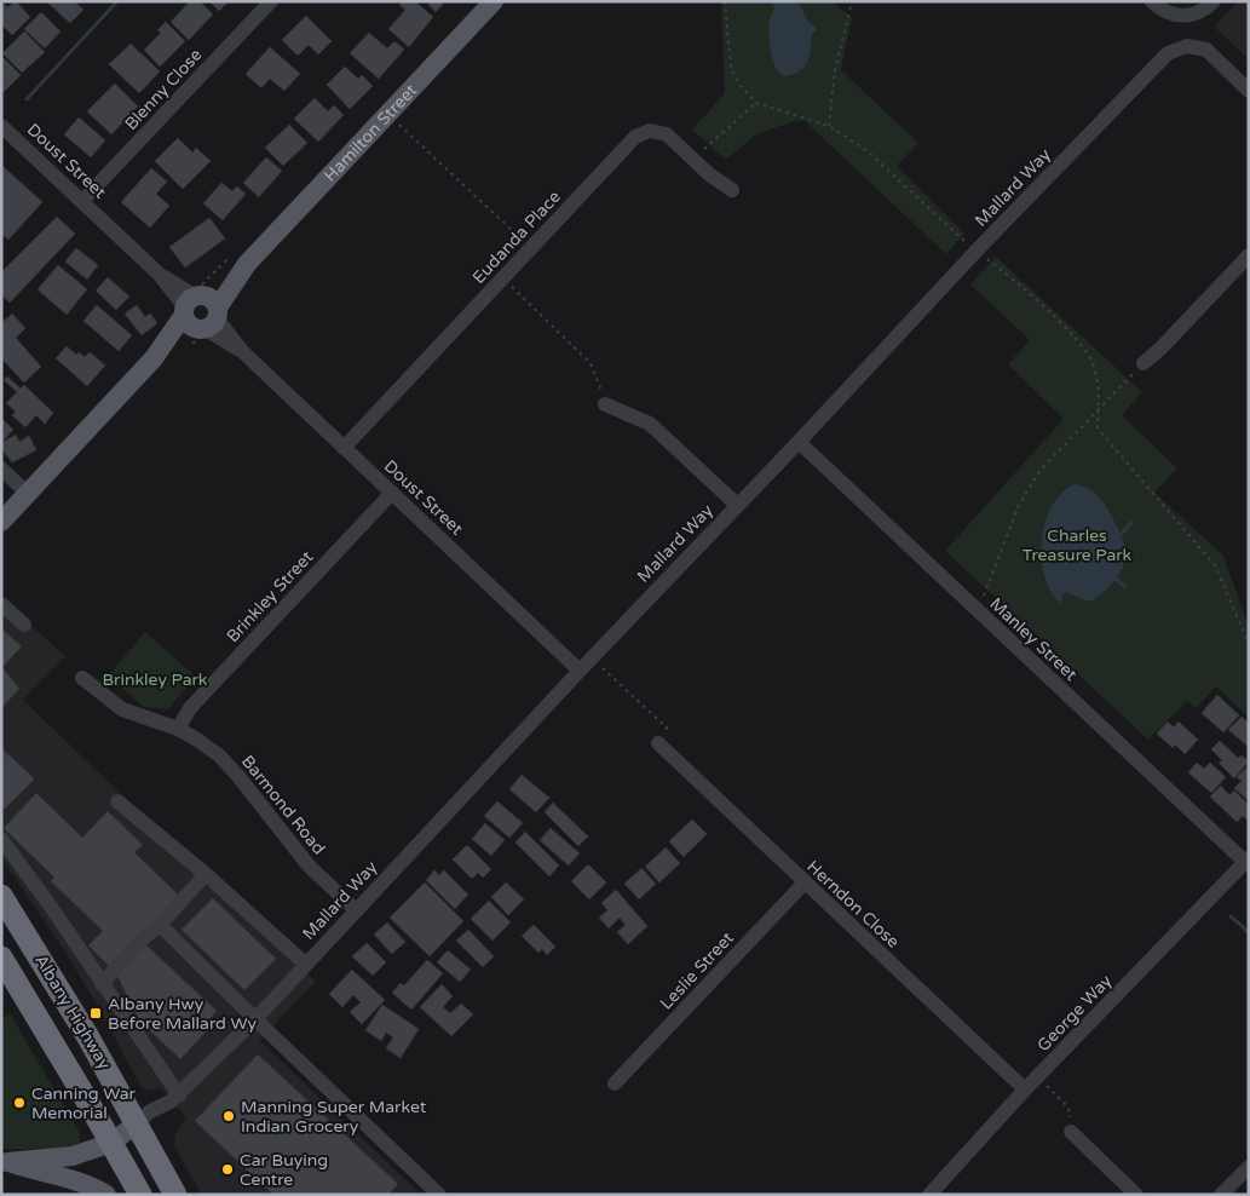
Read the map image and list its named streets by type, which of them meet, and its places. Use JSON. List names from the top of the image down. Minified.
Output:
{"streets":{"highway":["Albany Highway"],"main road":["Hamilton Street"],"street":["Blenny Close","Doust Street","Mallard Way","Eudanda Place","Brinkley Street","Manley Street","Barmond Road","Herndon Close","Leslie Street","George Way"]},"crossings":[["Blenny Close","Doust Street"],["Hamilton Street","Doust Street"],["Doust Street","Mallard Way"],["Doust Street","Eudanda Place"],["Doust Street","Brinkley Street"],["Mallard Way","Manley Street"],["Mallard Way","Barmond Road"],["Mallard Way","Albany Highway"],["Brinkley Street","Barmond Road"],["Manley Street","George Way"],["Herndon Close","Leslie Street"],["Herndon Close","George Way"]],"parks":["Charles Treasure Park","Brinkley Park"],"places":{"transit":["Albany Hwy Before Mallard Wy"],"other":["Canning War Memorial","Manning Super Market Indian Grocery","Car Buying Centre"]}}
